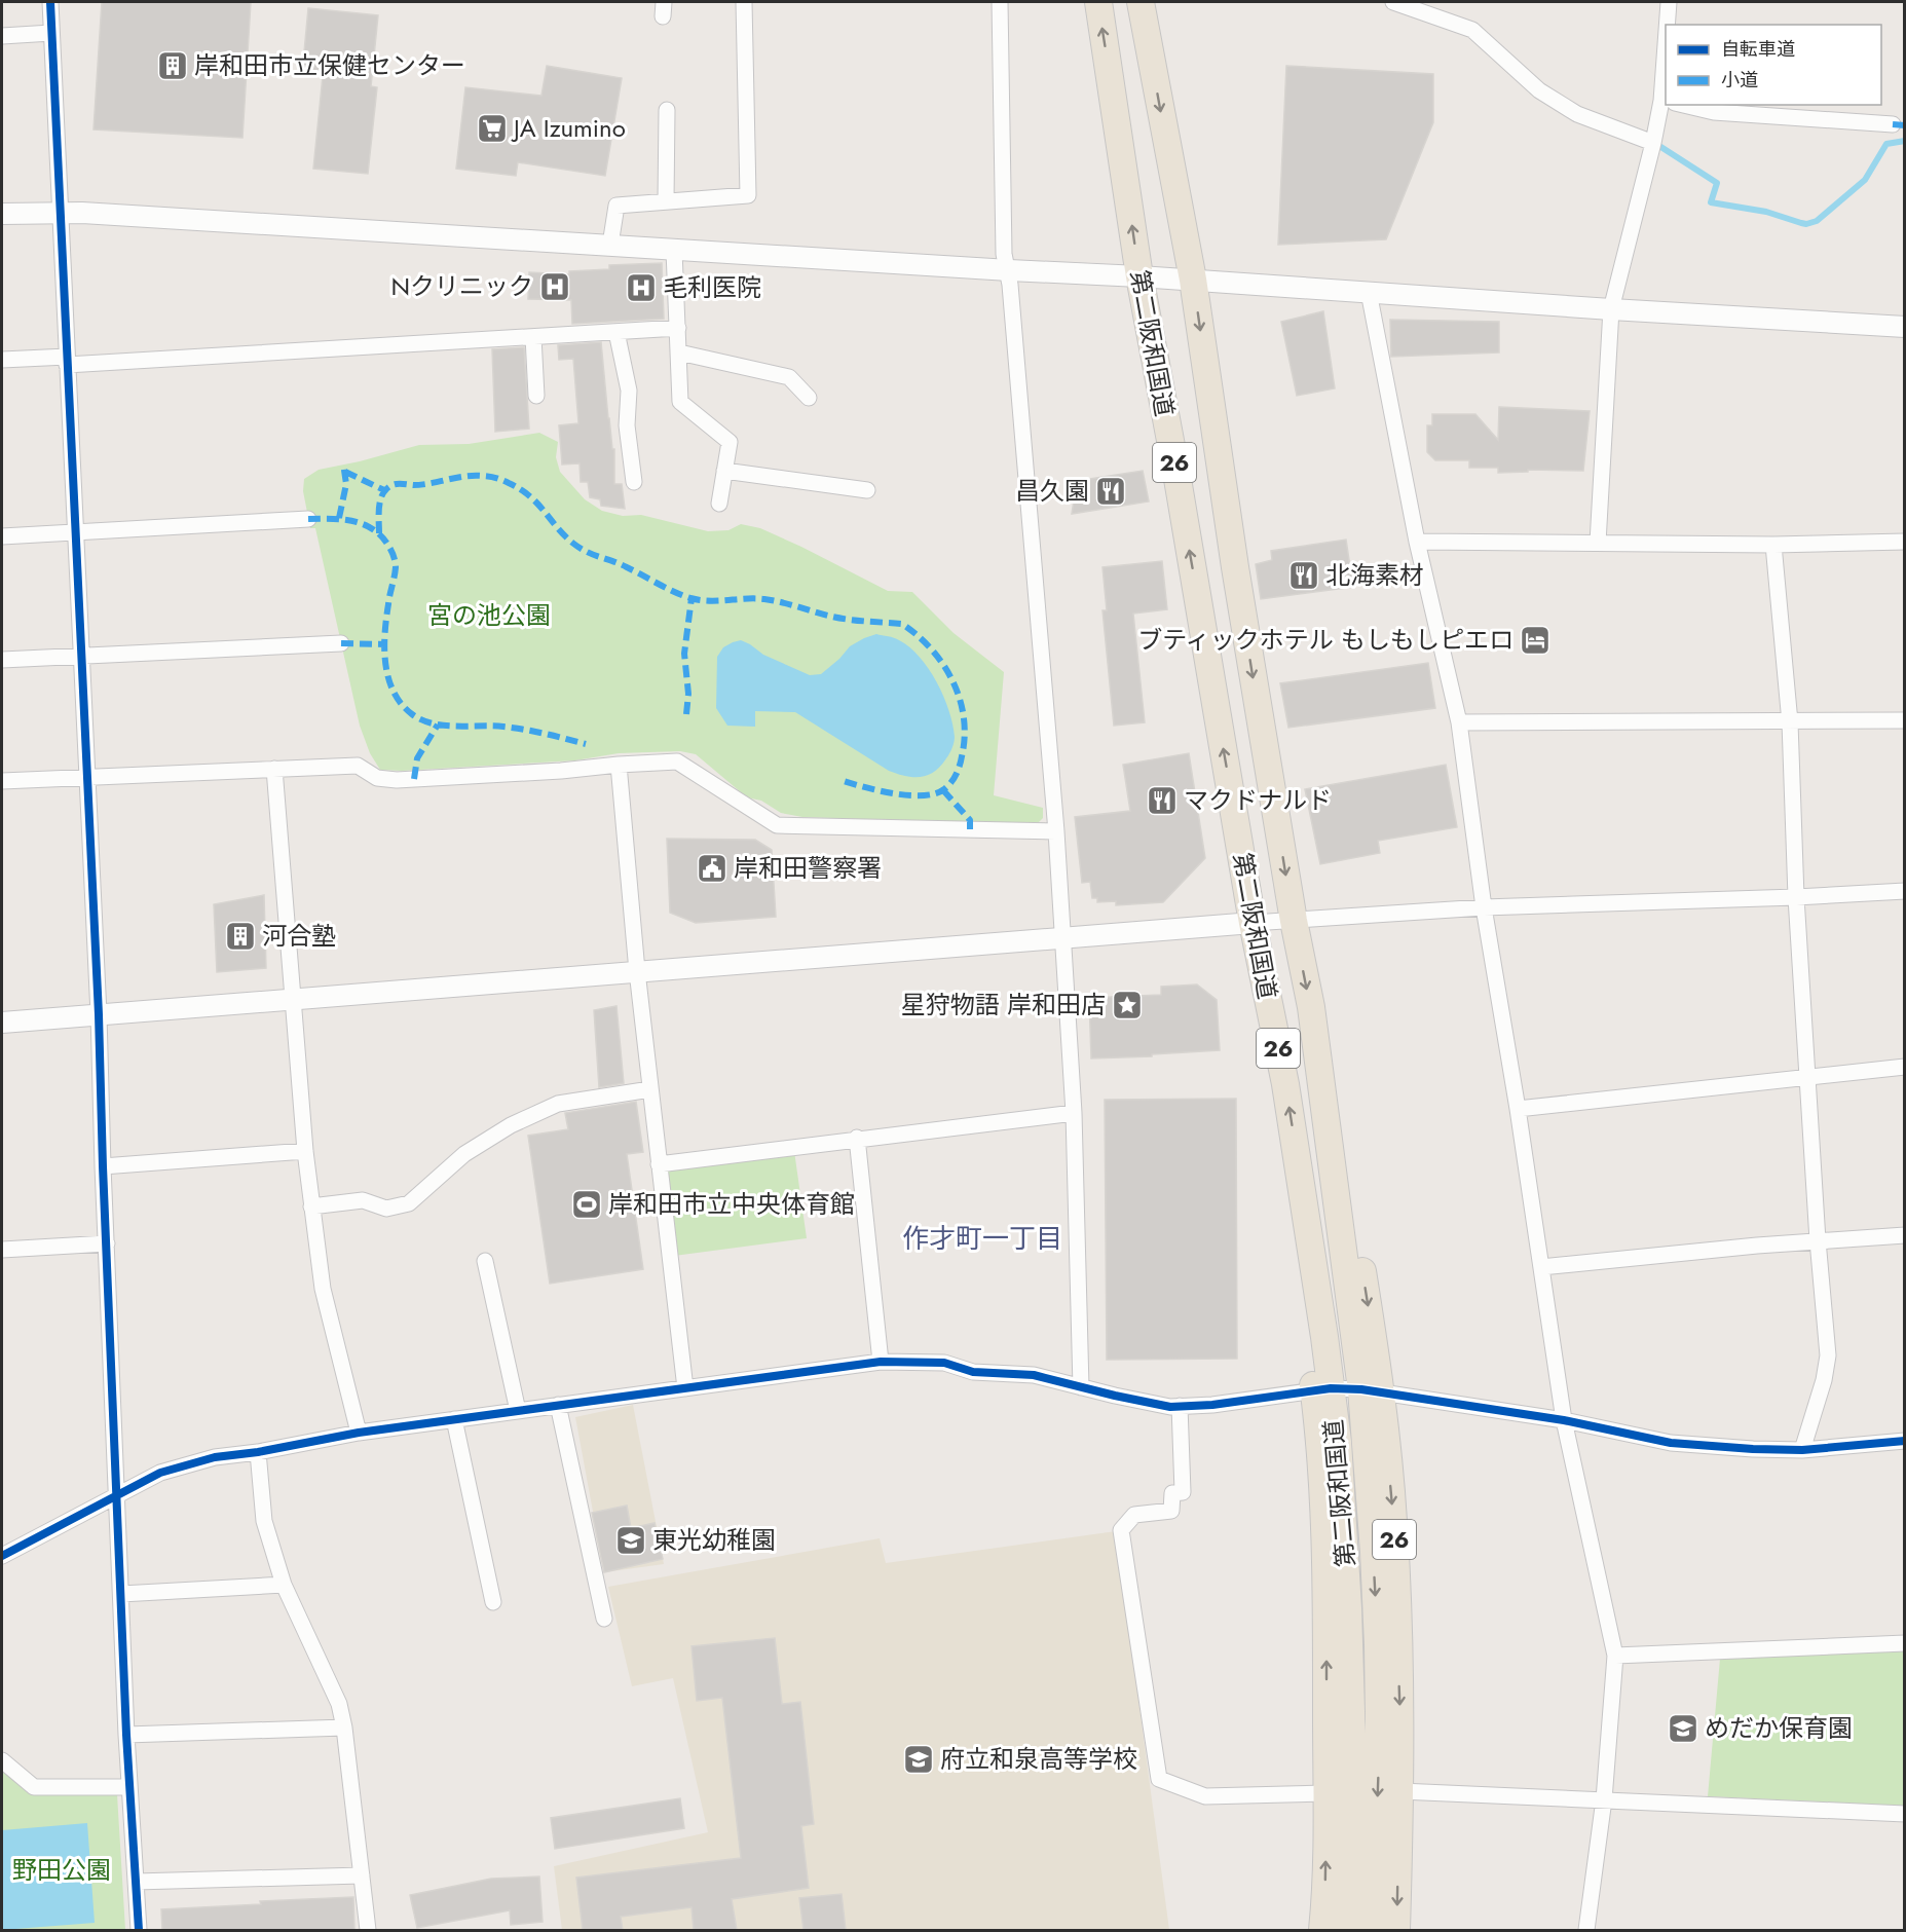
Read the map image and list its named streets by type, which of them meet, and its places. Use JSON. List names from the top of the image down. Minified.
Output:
{"streets":{"highway":["第二阪和国道","26"]},"crossings":[["第二阪和国道","26"]],"districts":["作才町一丁目"],"parks":["宮の池公園","野田公園"],"places":{"building":["岸和田市立保健センター","河合塾"],"supermarket":["JA Izumino"],"hospital":["Nクリニック","毛利医院"],"restaurant":["昌久園","北海素材","マクドナルド"],"hotel":["ブティックホテル もしもしピエロ"],"public building":["岸和田警察署"],"place":["星狩物語 岸和田店"],"sports":["岸和田市立中央体育館"],"school or university":["東光幼稚園","めだか保育園","府立和泉高等学校"]},"legend":["自転車道","小道"]}
